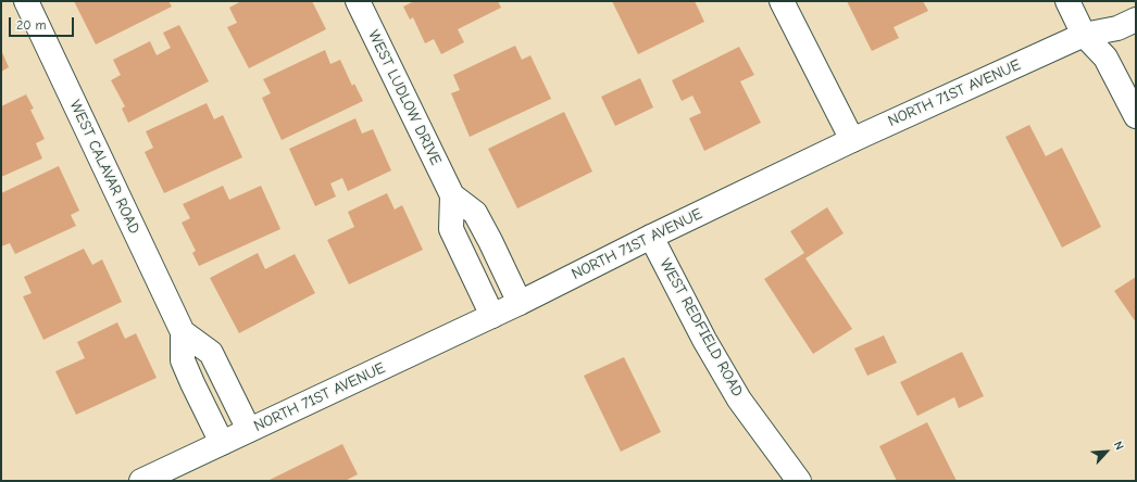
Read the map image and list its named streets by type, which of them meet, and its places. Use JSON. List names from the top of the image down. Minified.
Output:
{"streets":{"street":["NORTH 71ST AVENUE","WEST LUDLOW DRIVE","WEST CALAVAR ROAD","WEST REDFIELD ROAD"]},"crossings":[["NORTH 71ST AVENUE","WEST LUDLOW DRIVE"],["NORTH 71ST AVENUE","WEST CALAVAR ROAD"],["NORTH 71ST AVENUE","WEST REDFIELD ROAD"]],"scale_bar":"20 m","north":"top right"}
